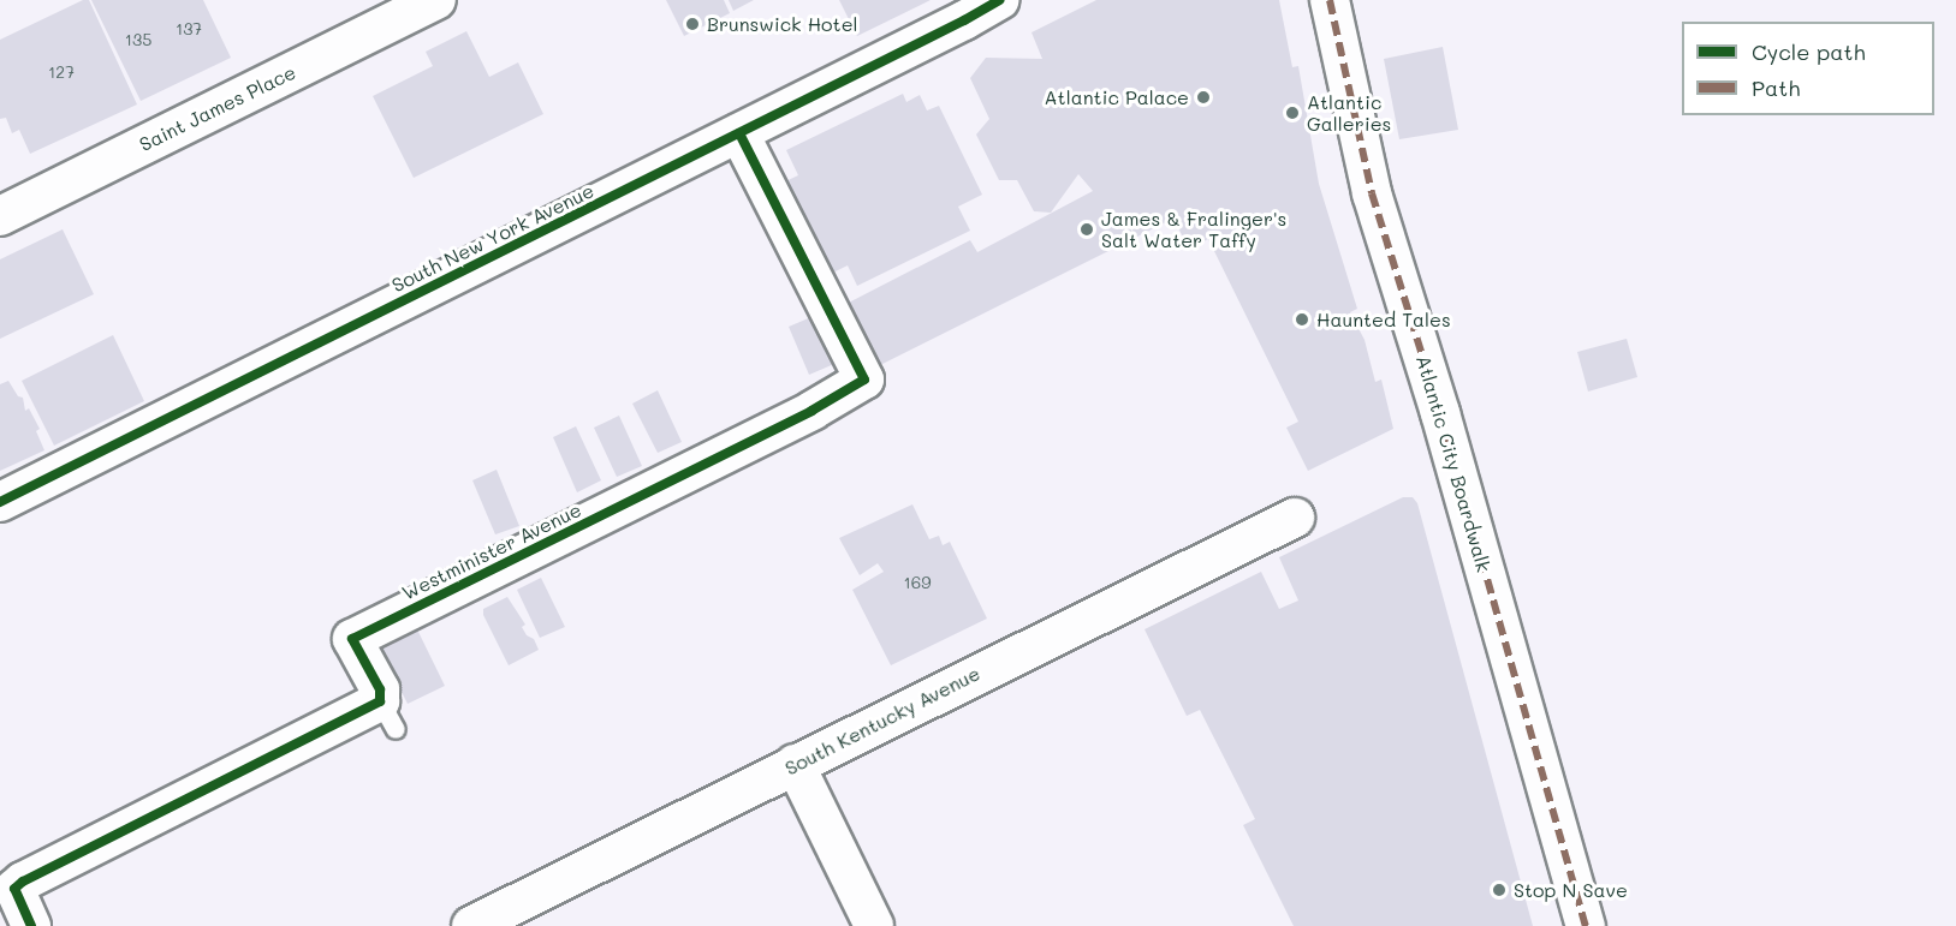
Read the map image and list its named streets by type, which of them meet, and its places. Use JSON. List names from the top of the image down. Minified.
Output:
{"streets":{"street":["Saint James Place","South New York Avenue","Atlantic City Boardwalk","Westminister Avenue","South Kentucky Avenue"]},"crossings":[["South New York Avenue","Westminister Avenue"]],"places":["Brunswick Hotel","Atlantic Palace","Atlantic Galleries","James & Fralinger's Salt Water Taffy","Haunted Tales","Stop N Save"],"house_numbers":["137","135","127","169"],"legend":["Cycle path","Path"]}
